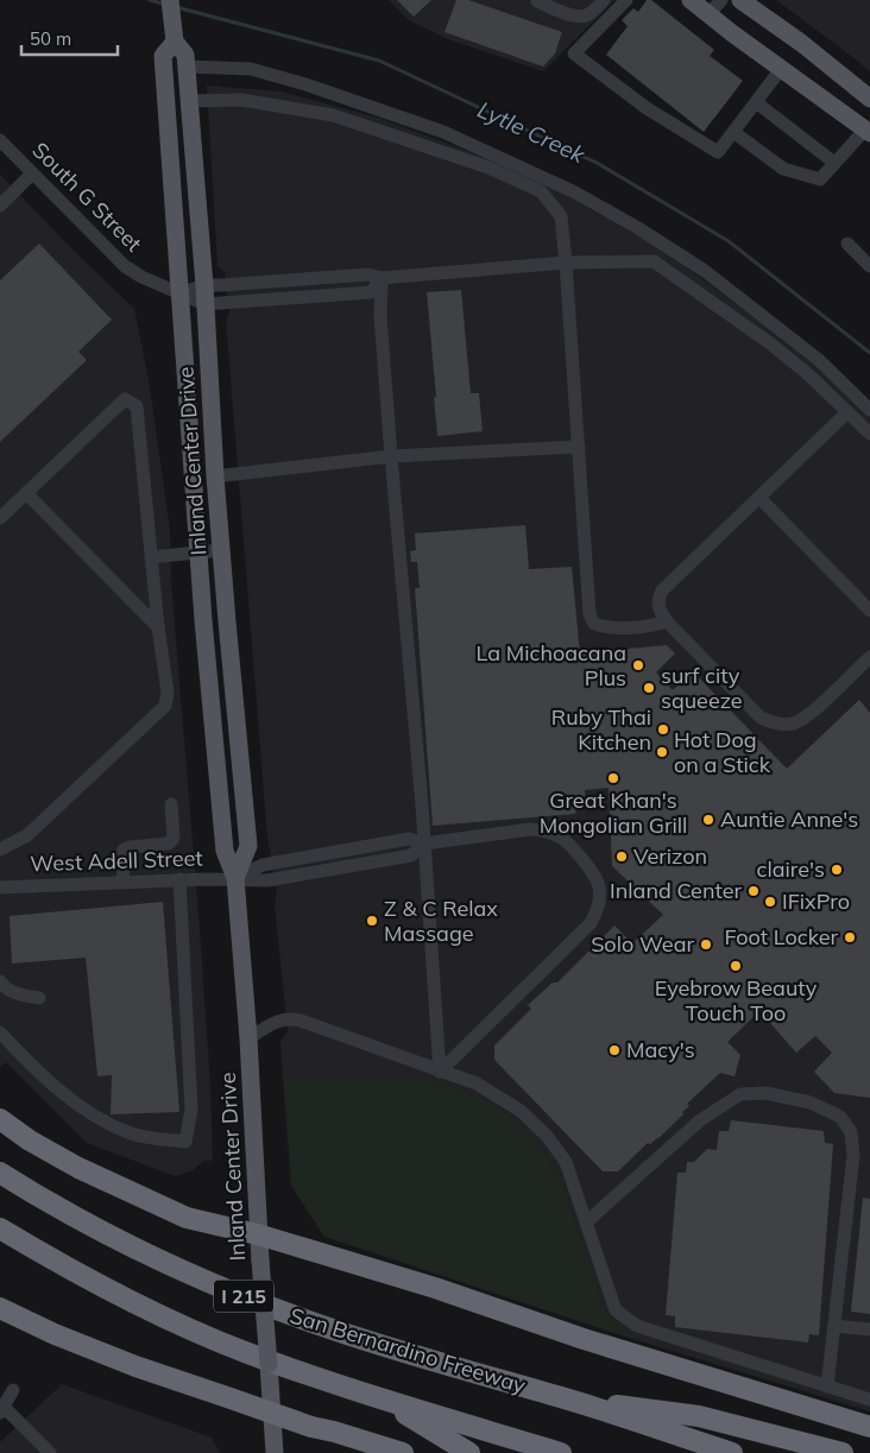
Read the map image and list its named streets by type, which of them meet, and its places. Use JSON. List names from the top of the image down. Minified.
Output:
{"streets":{"highway":["I 215","San Bernardino Freeway"],"main road":["Inland Center Drive"],"street":["South G Street","West Adell Street"]},"crossings":[["South G Street","Inland Center Drive"],["Inland Center Drive","West Adell Street"]],"water":["Lytle Creek"],"places":["La Michoacana Plus","surf city squeeze","Ruby Thai Kitchen","Hot Dog on a Stick","Great Khan's Mongolian Grill","Auntie Anne's","Verizon","claire's","Inland Center","IFixPro","Z & C Relax Massage","Foot Locker","Solo Wear","Eyebrow Beauty Touch Too","Macy's"],"scale_bar":"50 m"}
